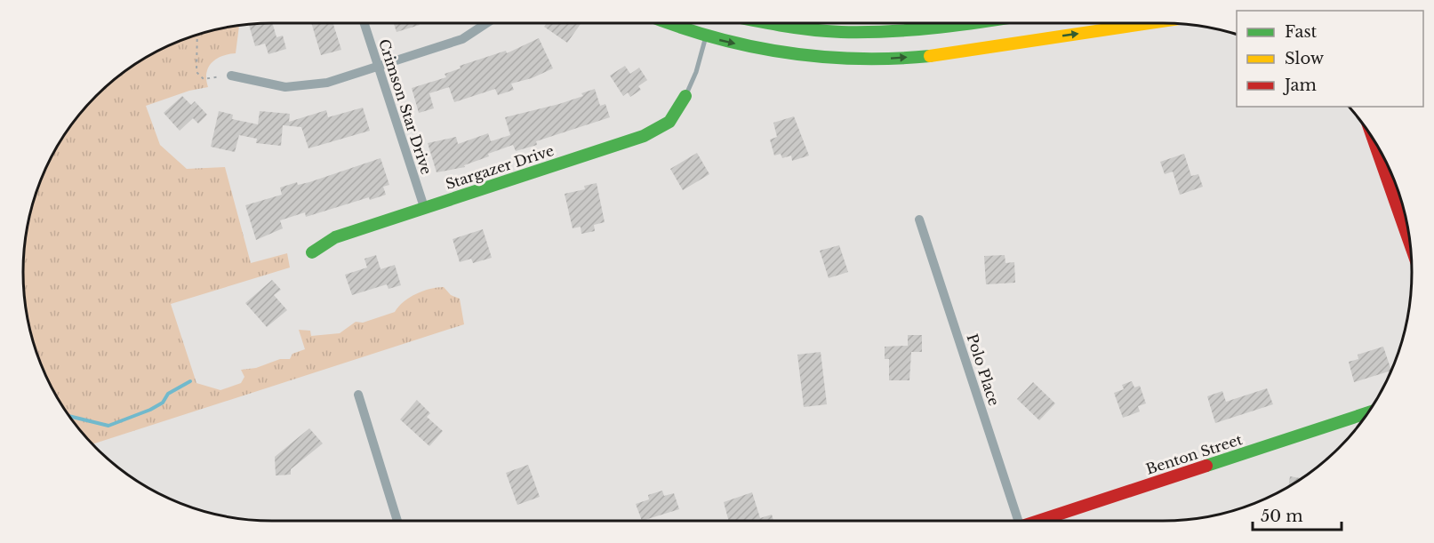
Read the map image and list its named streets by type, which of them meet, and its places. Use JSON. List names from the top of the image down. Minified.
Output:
{"streets":{"main road":["Stargazer Drive","Benton Street"],"street":["Crimson Star Drive","Polo Place"]},"crossings":[["Crimson Star Drive","Stargazer Drive"]],"legend":["Fast","Slow","Jam"],"scale_bar":"50 m"}
